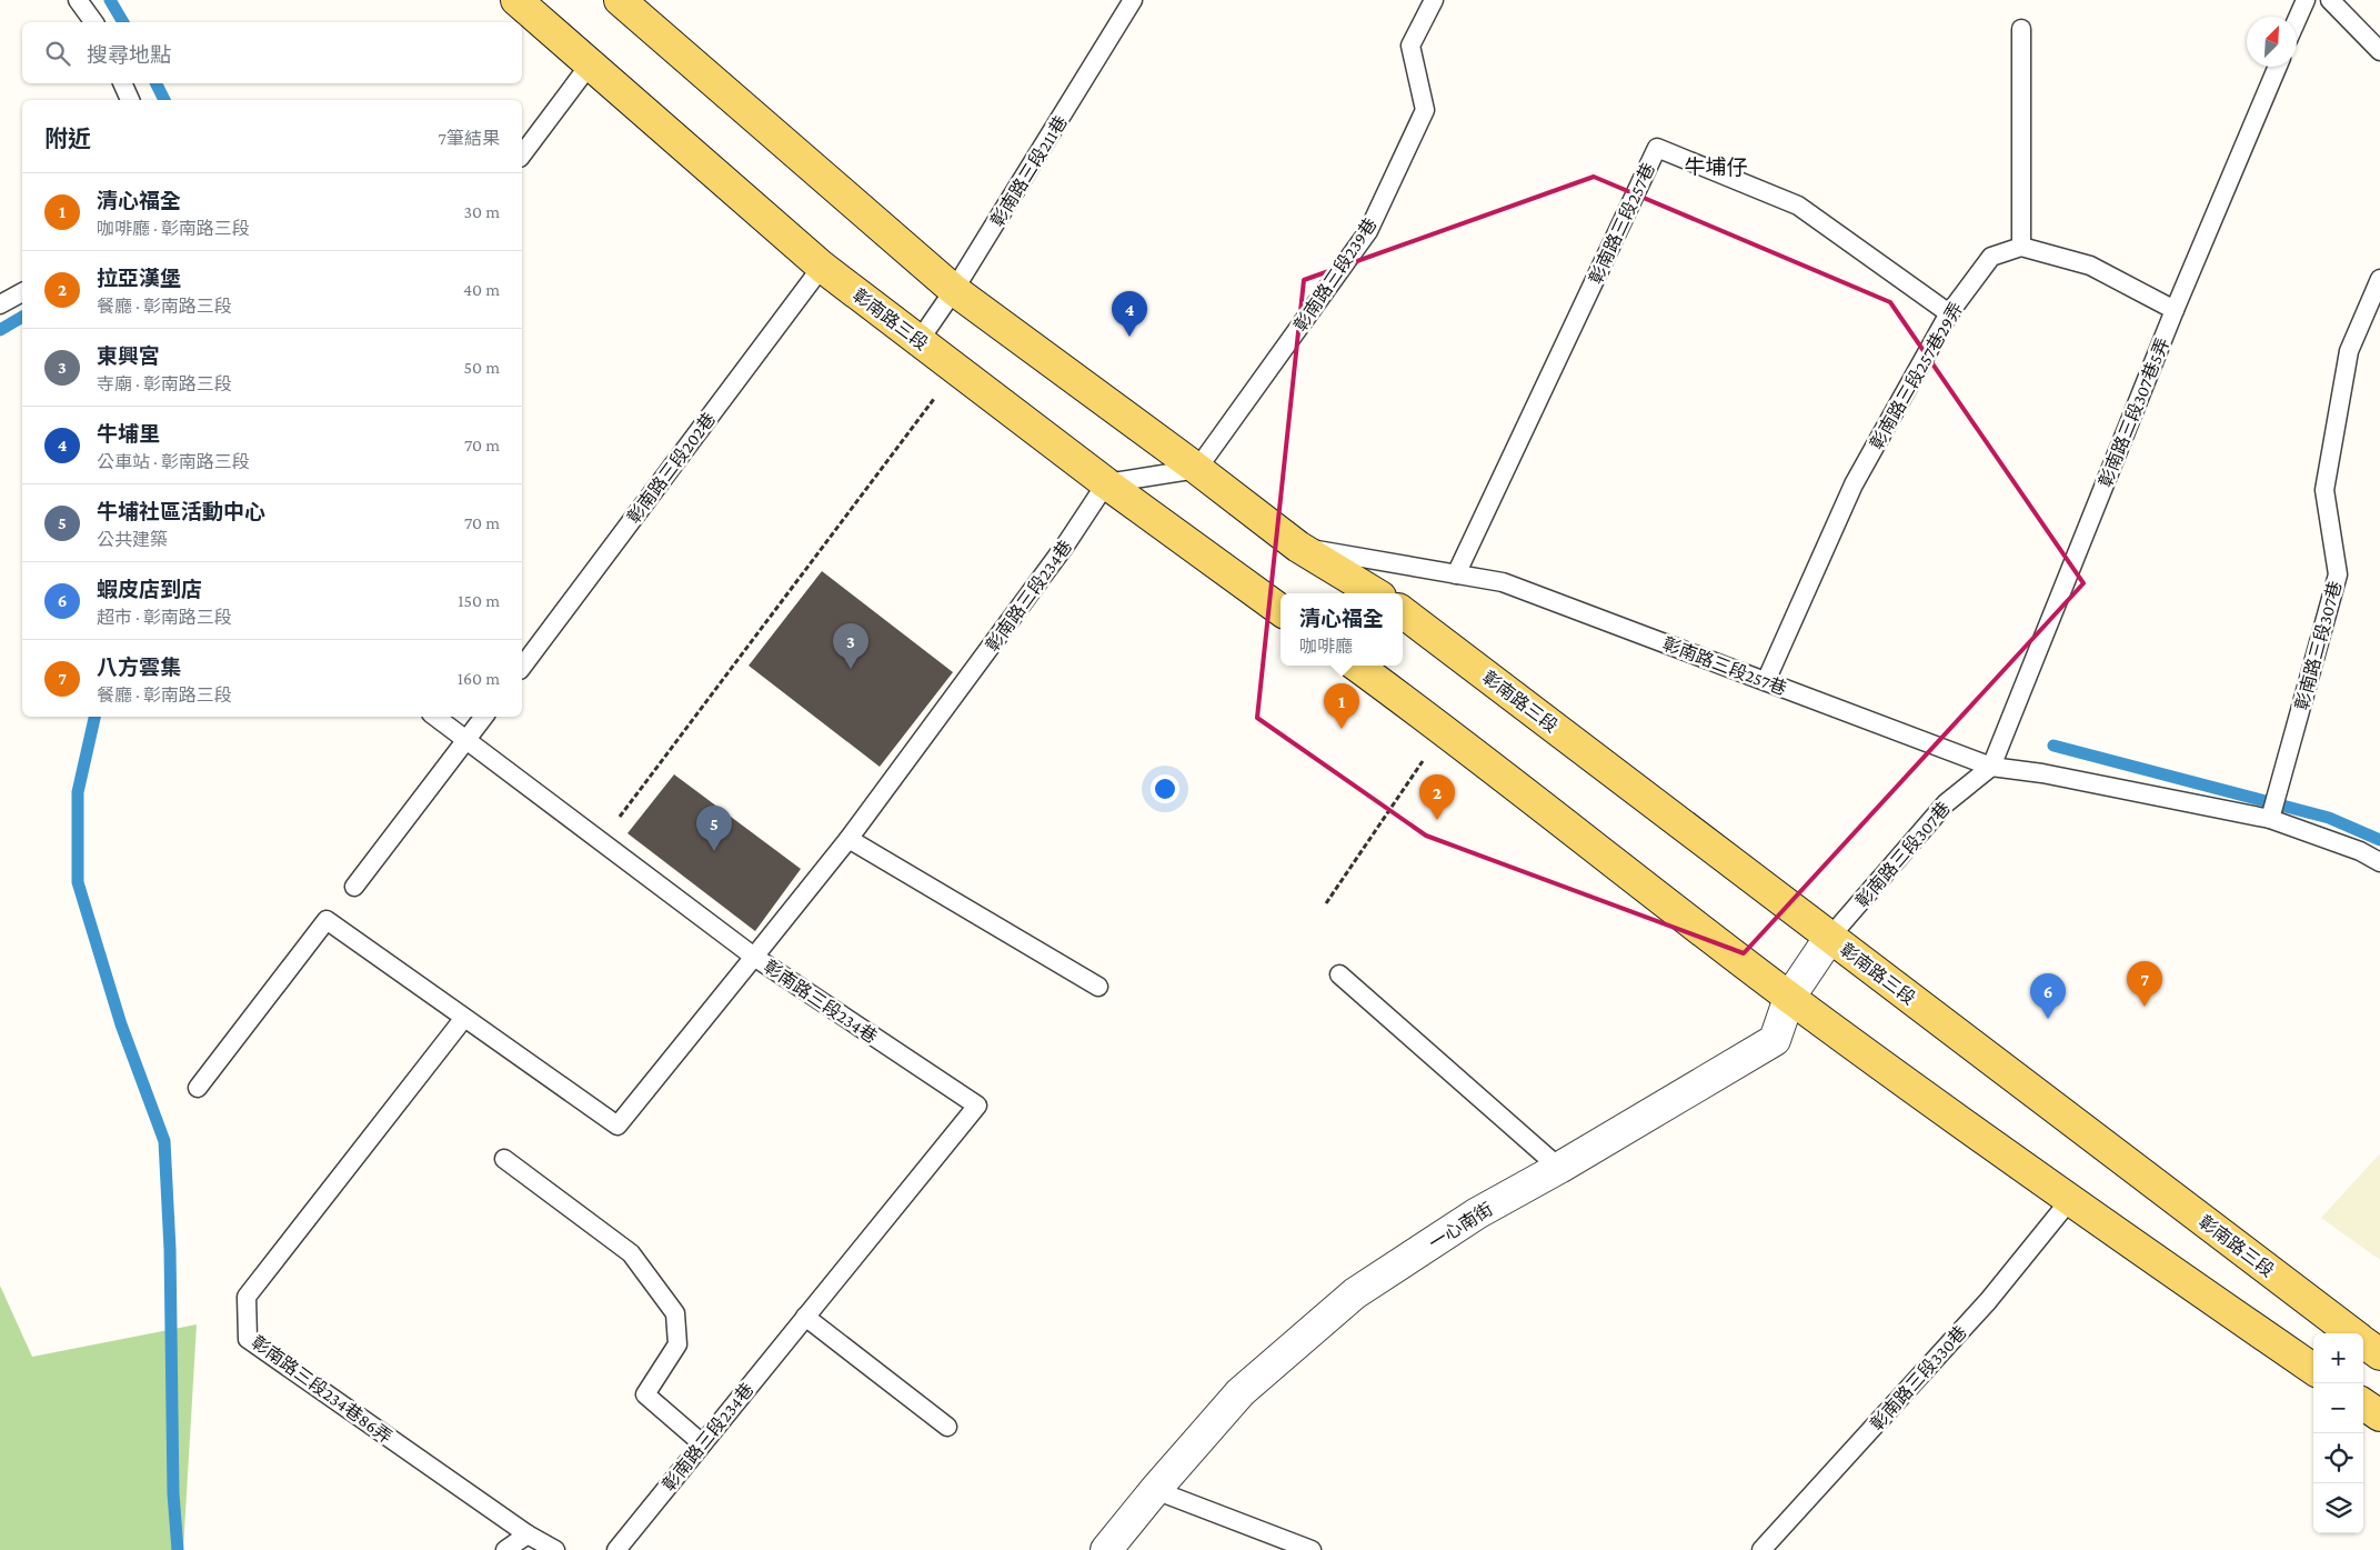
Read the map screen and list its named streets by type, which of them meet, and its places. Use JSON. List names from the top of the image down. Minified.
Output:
{"streets":{"main road":["彰南路三段"],"street":["一心南街"],"lane":["彰南路三段211巷","彰南路三段257巷","彰南路三段239巷","彰南路三段257巷29弄","彰南路三段307巷5弄","彰南路三段202巷","彰南路三段234巷","彰南路三段307巷","彰南路三段330巷","彰南路三段234巷86弄"]},"crossings":[["彰南路三段211巷","彰南路三段"],["彰南路三段257巷","彰南路三段257巷29弄"],["彰南路三段257巷","彰南路三段307巷5弄"],["彰南路三段257巷","彰南路三段307巷"],["彰南路三段","彰南路三段202巷"],["彰南路三段","彰南路三段234巷"],["彰南路三段","彰南路三段307巷"],["彰南路三段","一心南街"],["彰南路三段307巷5弄","彰南路三段307巷"],["彰南路三段307巷","一心南街"]],"districts":["牛埔仔"],"north":"top right","page":{"search":"搜尋地點","heading":["附近","7筆結果"],"list":[{"mark":"1","name":"清心福全","note":"咖啡廳 · 彰南路三段","value":"30 m"},{"mark":"2","name":"拉亞漢堡","note":"餐廳 · 彰南路三段","value":"40 m"},{"mark":"3","name":"東興宮","note":"寺廟 · 彰南路三段","value":"50 m"},{"mark":"4","name":"牛埔里","note":"公車站 · 彰南路三段","value":"70 m"},{"mark":"5","name":"牛埔社區活動中心","note":"公共建築","value":"70 m"},{"mark":"6","name":"蝦皮店到店","note":"超市 · 彰南路三段","value":"150 m"},{"mark":"7","name":"八方雲集","note":"餐廳 · 彰南路三段","value":"160 m"}],"pins":["4","3","1","2","5","7","6"],"popup":["清心福全","咖啡廳"],"map_buttons":["+","−"]}}
